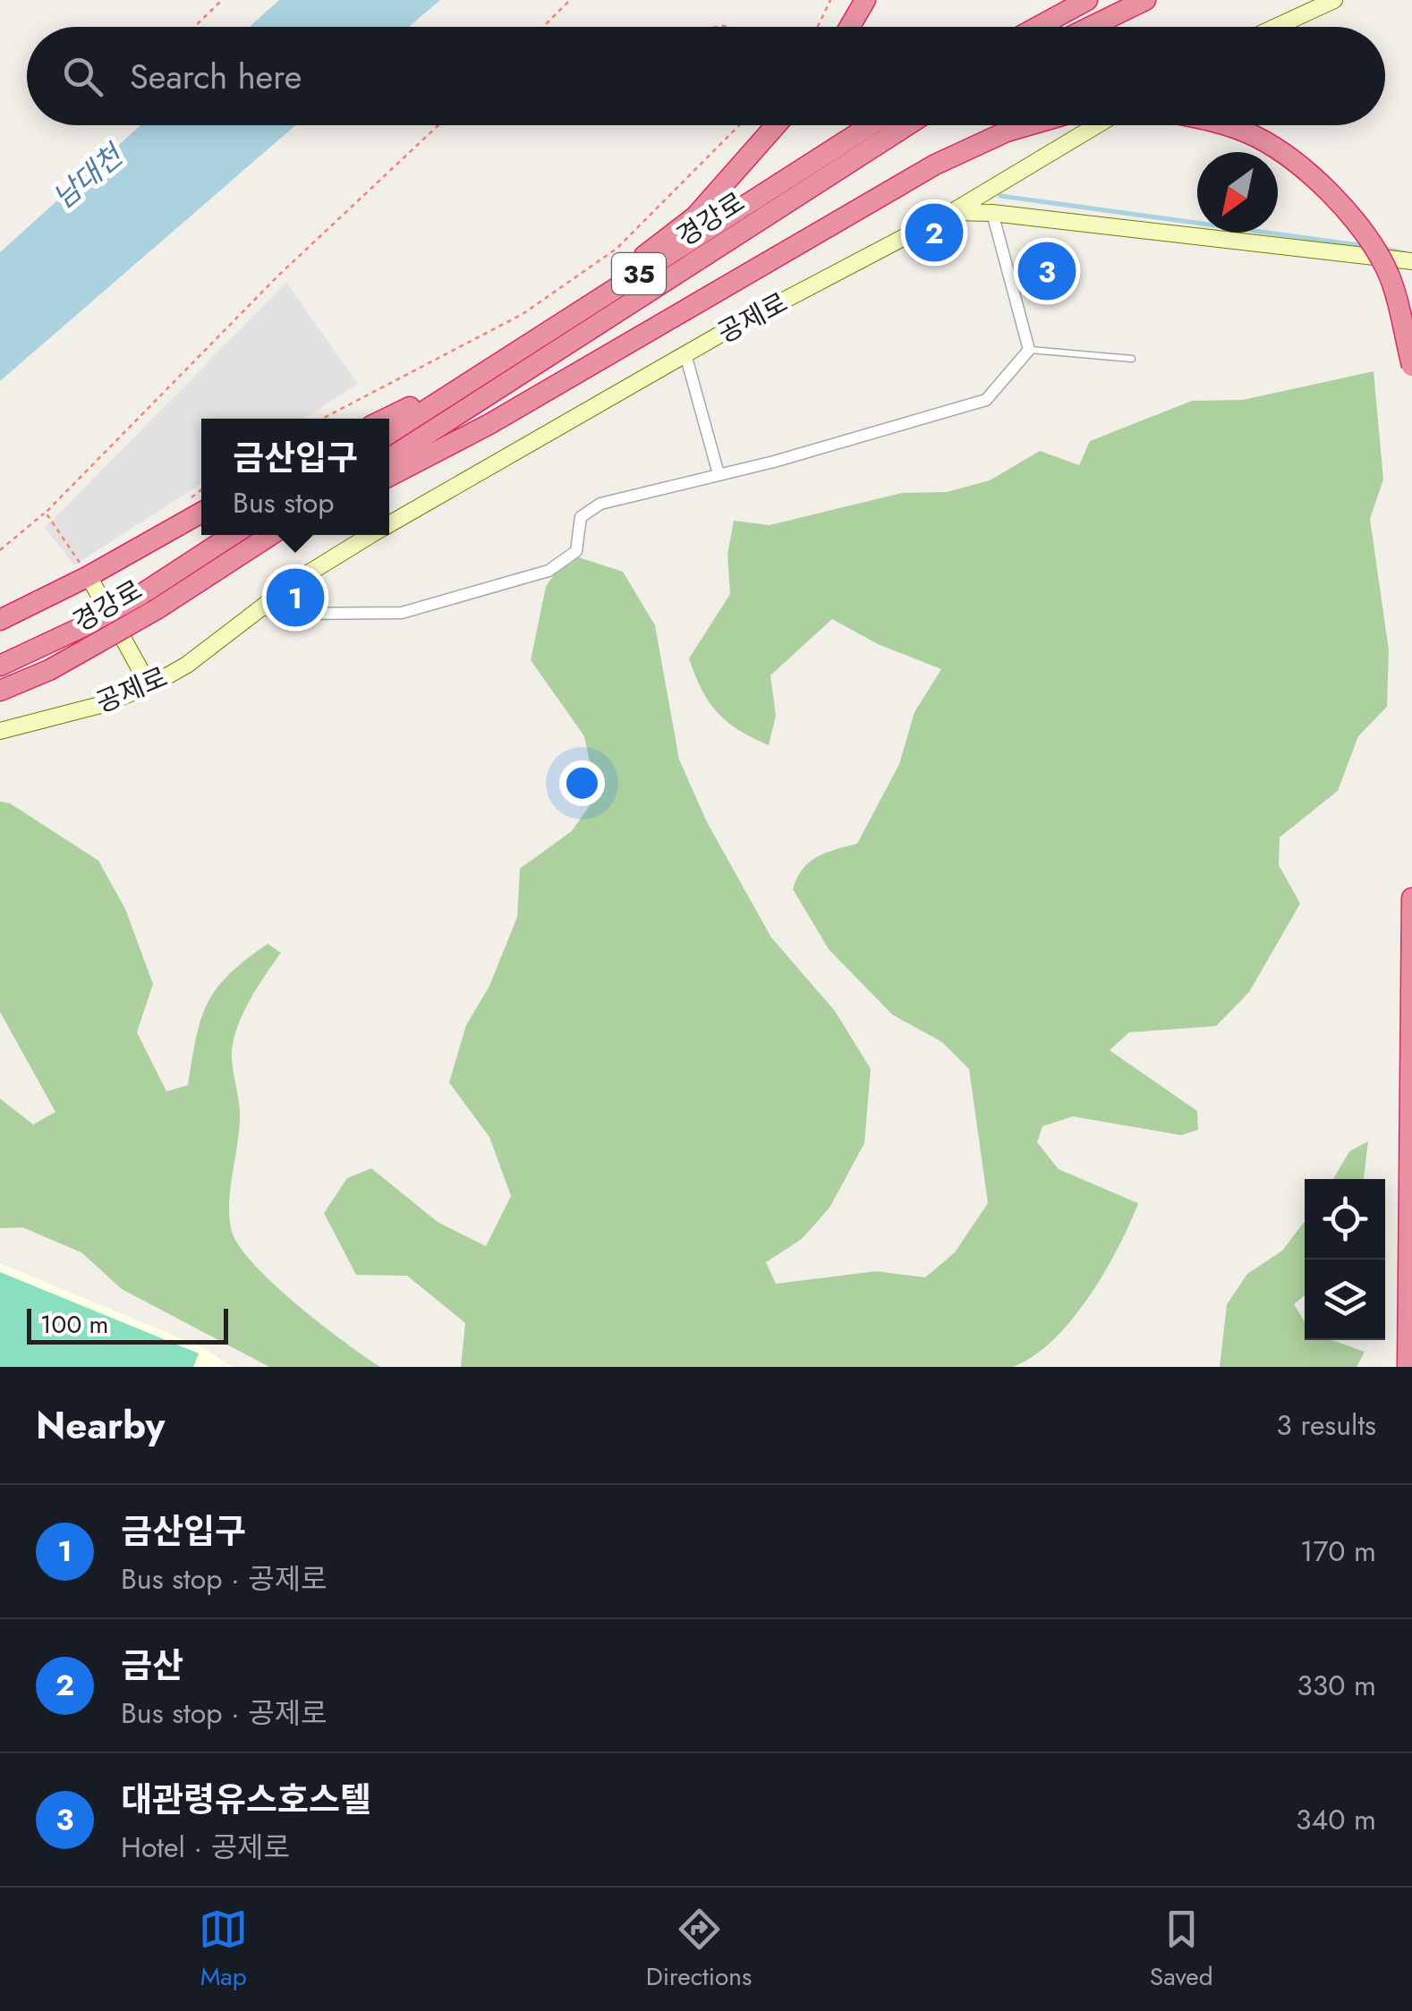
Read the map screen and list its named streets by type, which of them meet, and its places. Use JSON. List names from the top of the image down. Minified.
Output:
{"streets":{"highway":["경강로","35"],"street":["공제로"]},"water":["남대천"],"scale_bar":"100 m","north":"bottom left","page":{"search":"Search here","pins":["2","3","1"],"popup":["금산입구","Bus stop"],"scale":"100 m","heading":["Nearby","3 results"],"list":[{"mark":"1","name":"금산입구","note":"Bus stop · 공제로","value":"170 m"},{"mark":"2","name":"금산","note":"Bus stop · 공제로","value":"330 m"},{"mark":"3","name":"대관령유스호스텔","note":"Hotel · 공제로","value":"340 m"}],"nav":["Map","Directions","Saved"]}}
